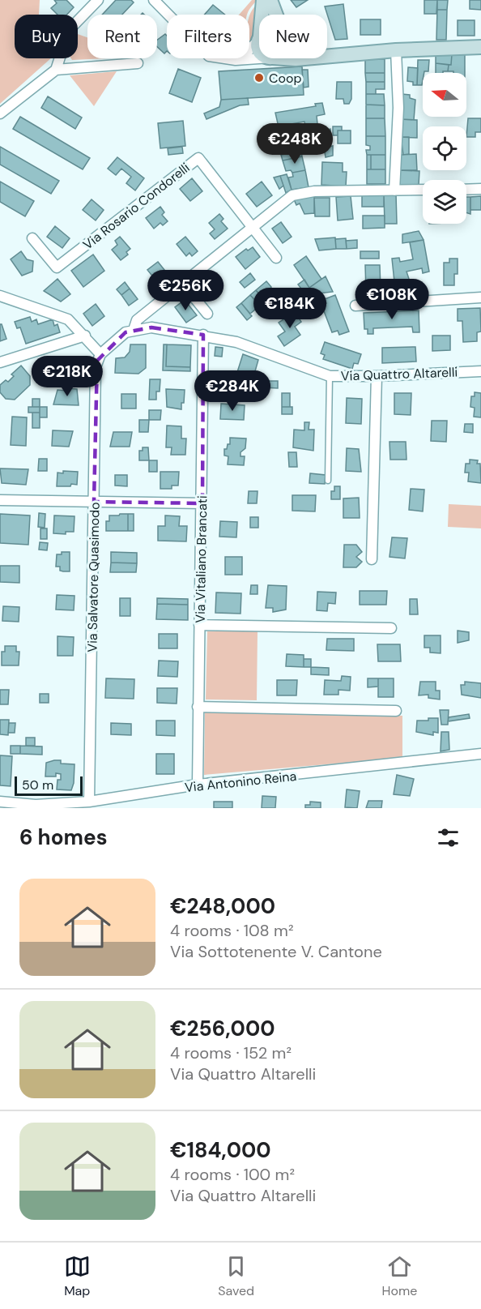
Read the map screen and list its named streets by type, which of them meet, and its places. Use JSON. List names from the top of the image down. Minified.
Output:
{"streets":{"street":["Via Rosario Condorelli","Via Quattro Altarelli","Via Vitaliano Brancati","Via Salvatore Quasimodo","Via Antonino Reina"]},"crossings":[["Via Quattro Altarelli","Via Vitaliano Brancati"],["Via Quattro Altarelli","Via Salvatore Quasimodo"],["Via Vitaliano Brancati","Via Antonino Reina"],["Via Salvatore Quasimodo","Via Antonino Reina"]],"places":["Coop"],"scale_bar":"50 m","north":"left","page":{"chip":["Buy","Rent","Filters","New"],"price":["€248K","€256K","€108K","€184K","€218K","€284K"],"scale":"50 m","heading":"6 homes","list":[{"name":"€248,000","note":"4 rooms · 108 m² · Via Sottotenente V. Cantone"},{"name":"€256,000","note":"4 rooms · 152 m² · Via Quattro Altarelli"},{"name":"€184,000","note":"4 rooms · 100 m² · Via Quattro Altarelli"}],"tabs":["Map","Saved","Home"]}}
